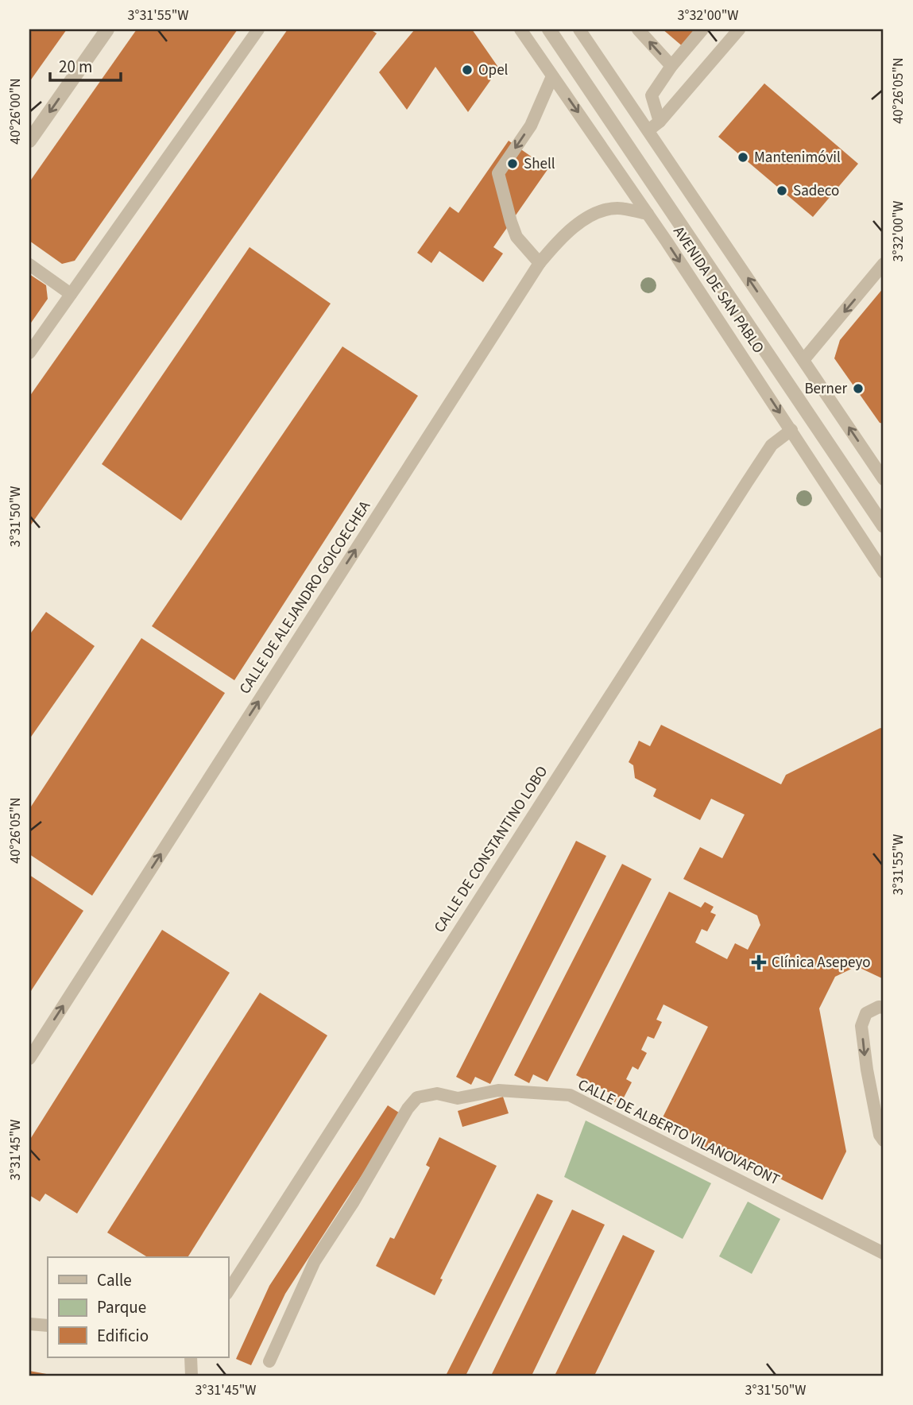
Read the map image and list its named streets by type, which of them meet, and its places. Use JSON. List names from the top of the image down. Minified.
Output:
{"streets":{"street":["AVENIDA DE SAN PABLO"],"lane":["CALLE DE ALEJANDRO GOICOECHEA","CALLE DE CONSTANTINO LOBO","CALLE DE ALBERTO VILANOVAFONT"]},"crossings":[["AVENIDA DE SAN PABLO","CALLE DE ALEJANDRO GOICOECHEA"],["AVENIDA DE SAN PABLO","CALLE DE CONSTANTINO LOBO"]],"one_way":["CALLE DE ALEJANDRO GOICOECHEA"],"places":{"other":["Opel","Mantenimóvil","Shell","Sadeco","Berner"],"health":["Clínica Asepeyo"]},"legend":["Calle","Parque","Edificio"],"scale_bar":"20 m","coordinates":["3°31'55\"W","3°32'00\"W","40°26'05\"N","40°26'00\"N","3°31'50\"W","3°31'45\"W"]}
